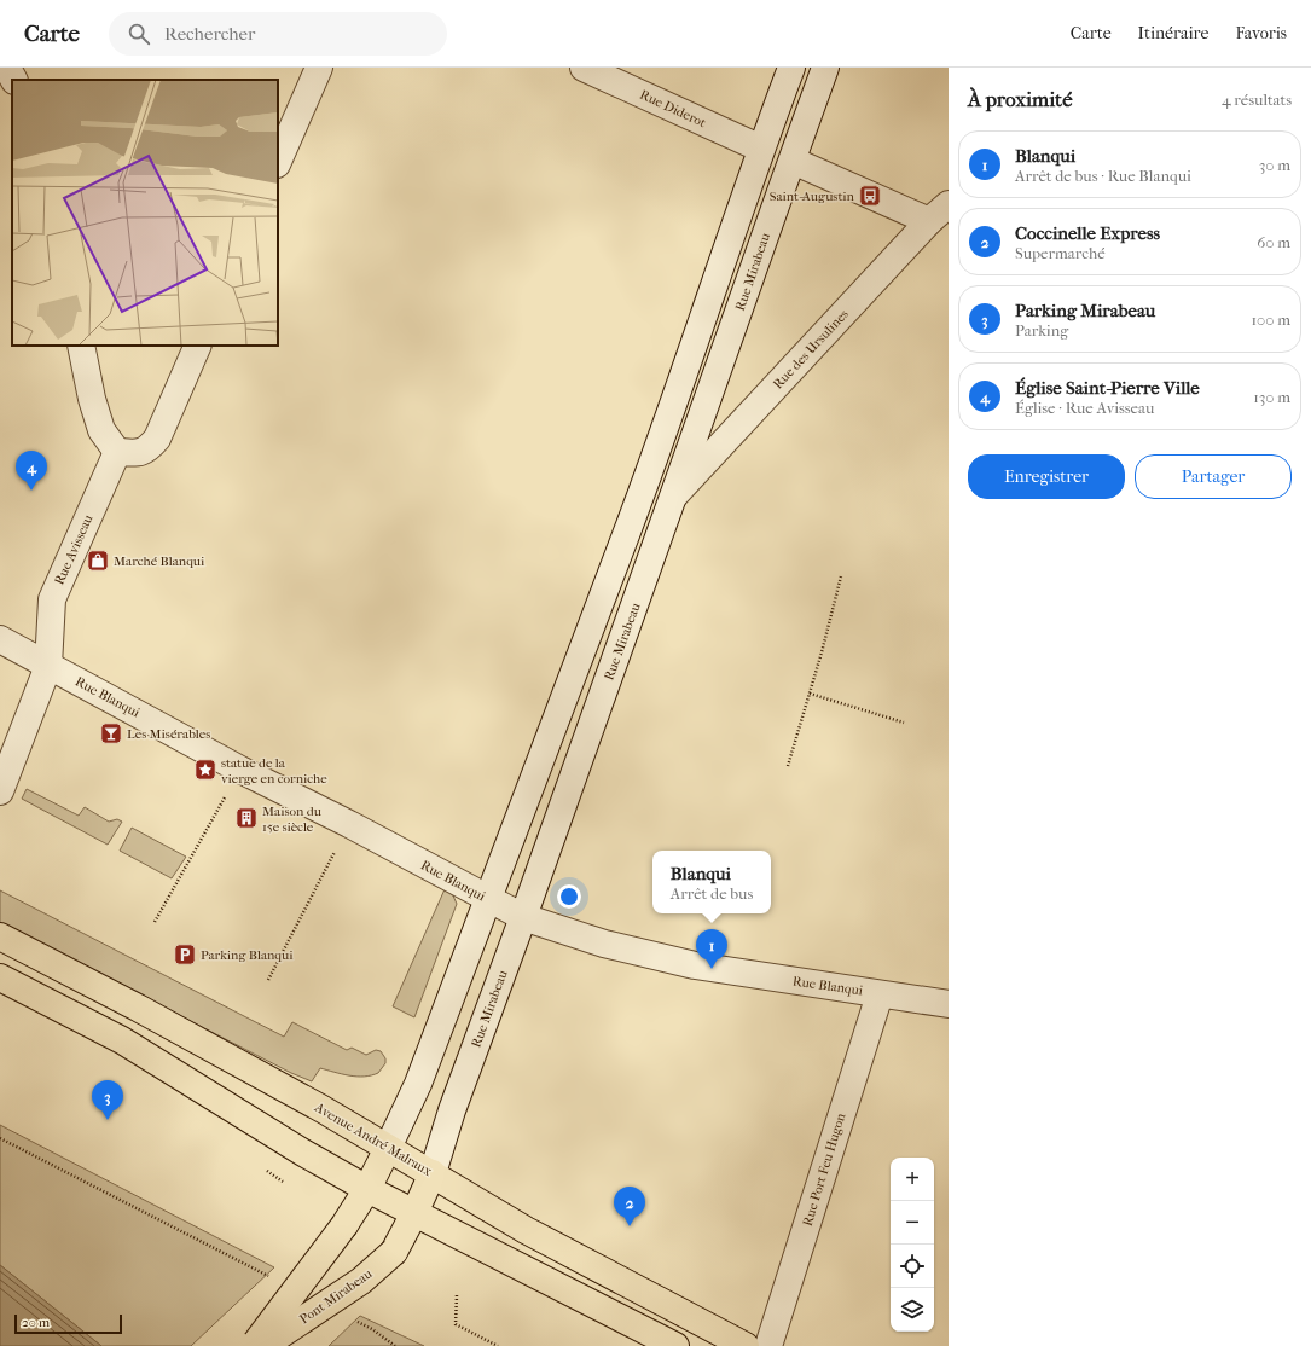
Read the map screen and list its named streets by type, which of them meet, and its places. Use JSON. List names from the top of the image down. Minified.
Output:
{"streets":{"main road":["Rue Mirabeau","Avenue André Malraux","Pont Mirabeau"],"street":["Rue Diderot","Rue des Ursulines","Rue Avisseau","Rue Blanqui","Rue Port Feu Hugon"]},"crossings":[["Rue Mirabeau","Rue des Ursulines"],["Rue Mirabeau","Rue Blanqui"],["Rue Mirabeau","Avenue André Malraux"],["Rue Mirabeau","Pont Mirabeau"],["Rue Avisseau","Rue Blanqui"],["Rue Blanqui","Rue Port Feu Hugon"]],"places":{"bus stop":["Saint-Augustin"],"shop":["Marché Blanqui"],"bar":["Les Misérables"],"place":["statue de la vierge en corniche"],"building":["Maison du 15e siècle"],"parking":["Parking Blanqui"]},"scale_bar":"20 m","page":{"header":"Carte","search":"Rechercher","nav":["Carte","Itinéraire","Favoris"],"heading":["À proximité","4 résultats"],"list":[{"mark":"1","name":"Blanqui","note":"Arrêt de bus · Rue Blanqui","value":"30 m"},{"mark":"2","name":"Coccinelle Express","note":"Supermarché","value":"60 m"},{"mark":"3","name":"Parking Mirabeau","note":"Parking","value":"100 m"},{"mark":"4","name":"Église Saint-Pierre Ville","note":"Église · Rue Avisseau","value":"130 m"}],"buttons":["Enregistrer","Partager"],"pins":["4","1","3","2"],"popup":["Blanqui","Arrêt de bus"],"map_buttons":["+","−"],"scale":"20 m"}}
